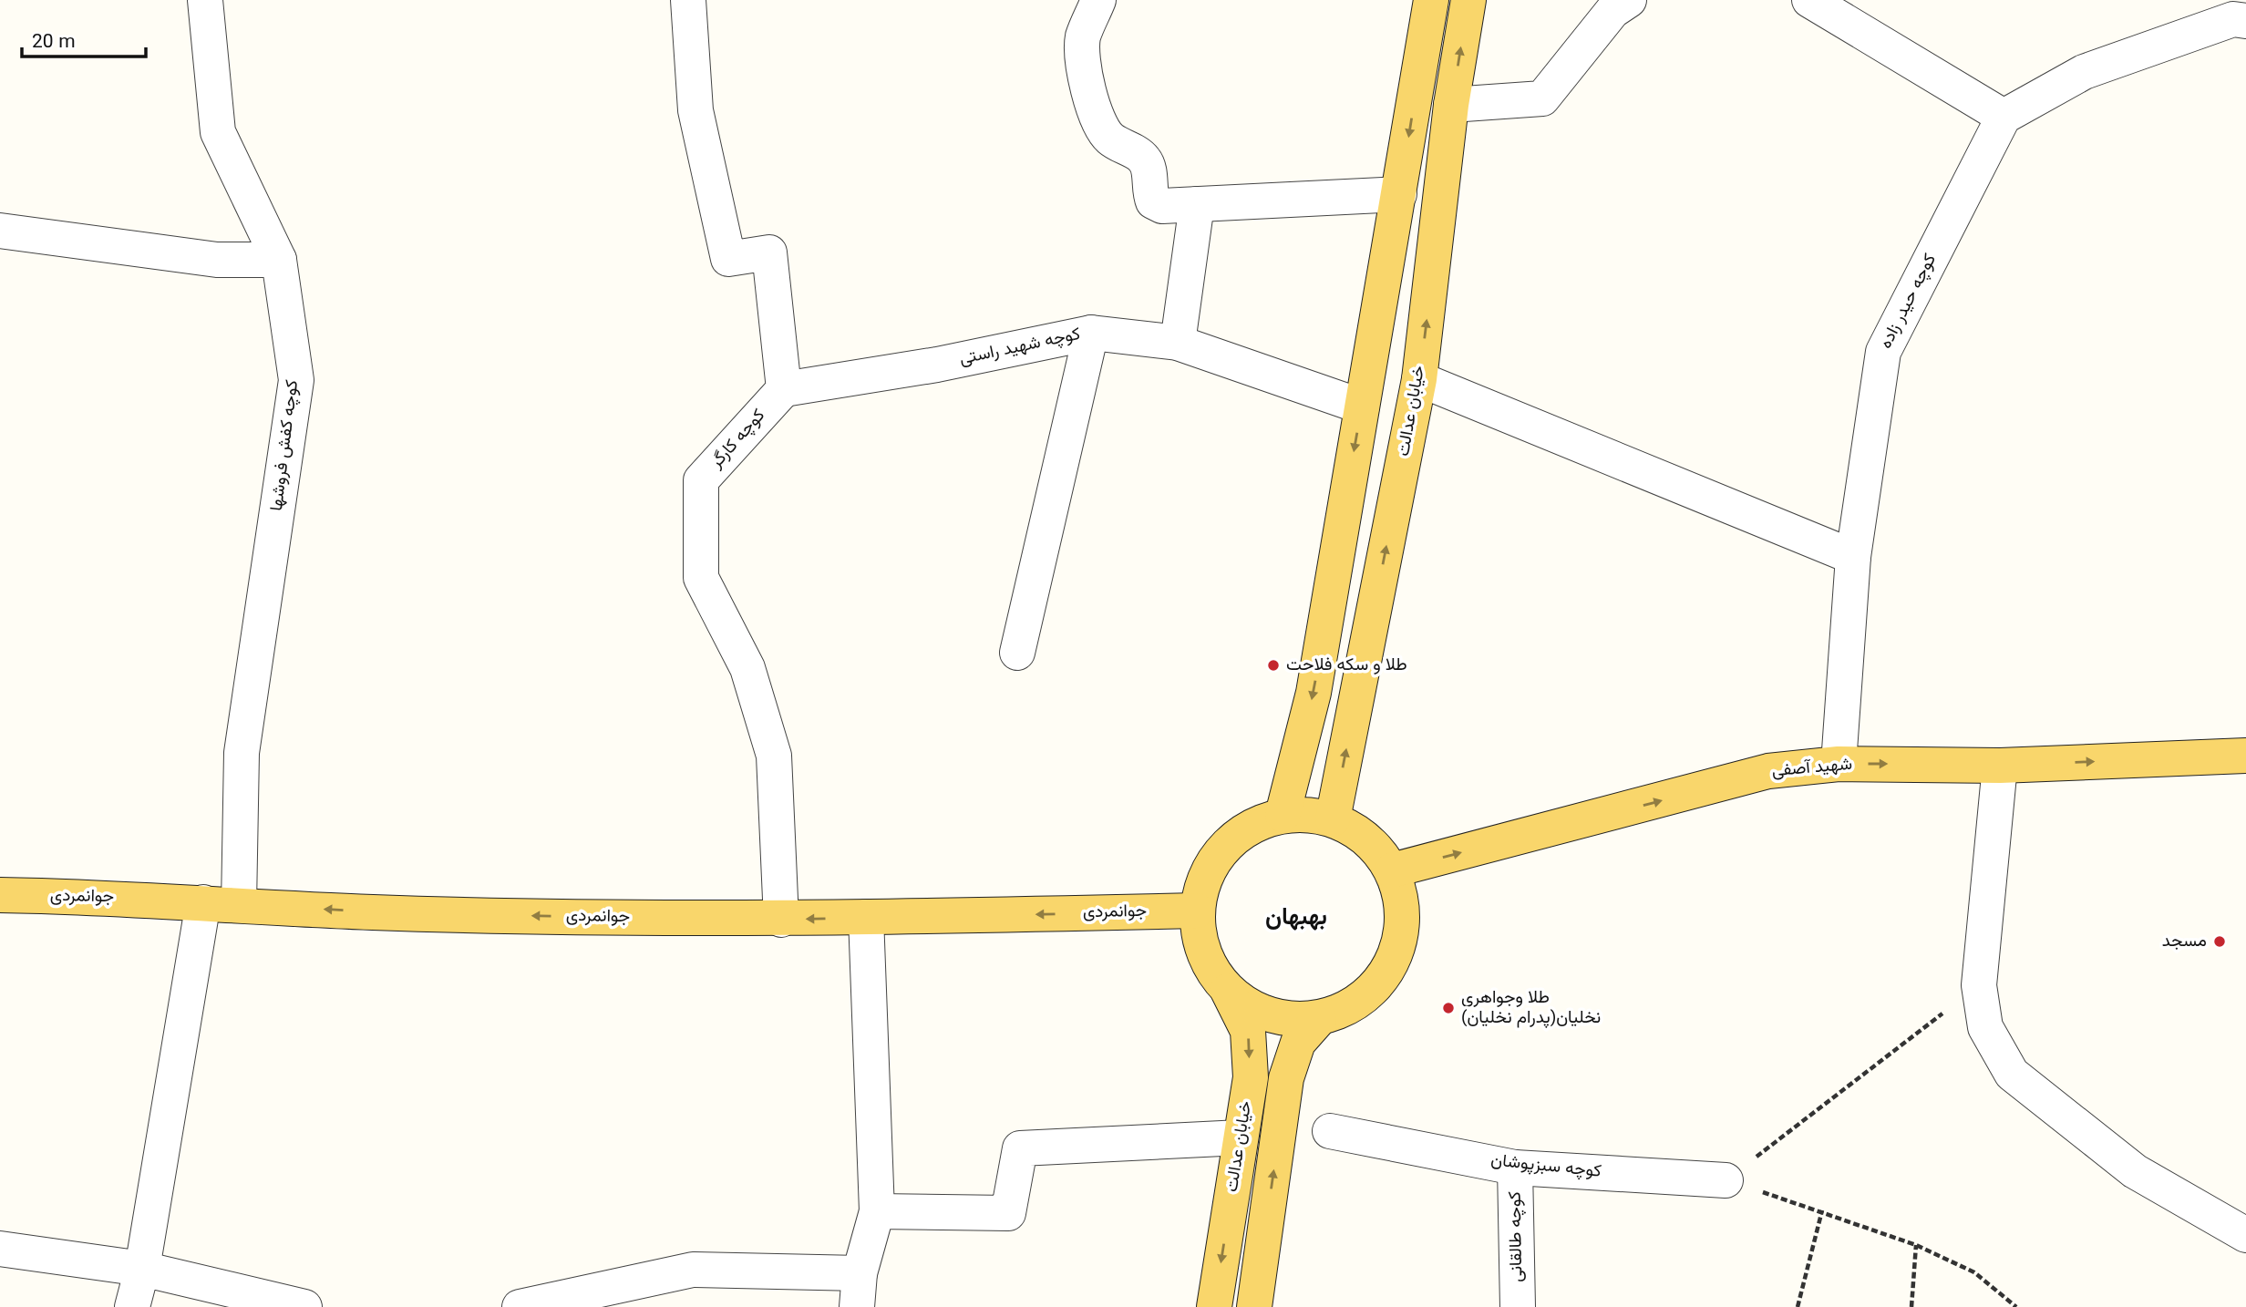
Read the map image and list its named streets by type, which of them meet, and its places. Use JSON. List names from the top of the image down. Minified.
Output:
{"streets":{"main road":["خیابان عدالت","شهید آصفی","جوانمردی"],"street":["کوچه حیدر زاده","کوچه شهید راستی","کوچه کارگر","کوچه کفش فروشها","کوچه سبزپوشان","کوچه طالقانی"]},"crossings":[["کوچه حیدر زاده","شهید آصفی"],["کوچه شهید راستی","کوچه کارگر"],["خیابان عدالت","شهید آصفی"],["خیابان عدالت","جوانمردی"],["کوچه کارگر","جوانمردی"],["کوچه کفش فروشها","جوانمردی"],["شهید آصفی","جوانمردی"],["کوچه سبزپوشان","کوچه طالقانی"]],"one_way":["شهید آصفی","جوانمردی"],"districts":["بهبهان"],"places":["طلا و سکه فلاحت","مسجد","طلا وجواهری نخلیان(پدرام نخلیان)"],"scale_bar":"20 m"}
